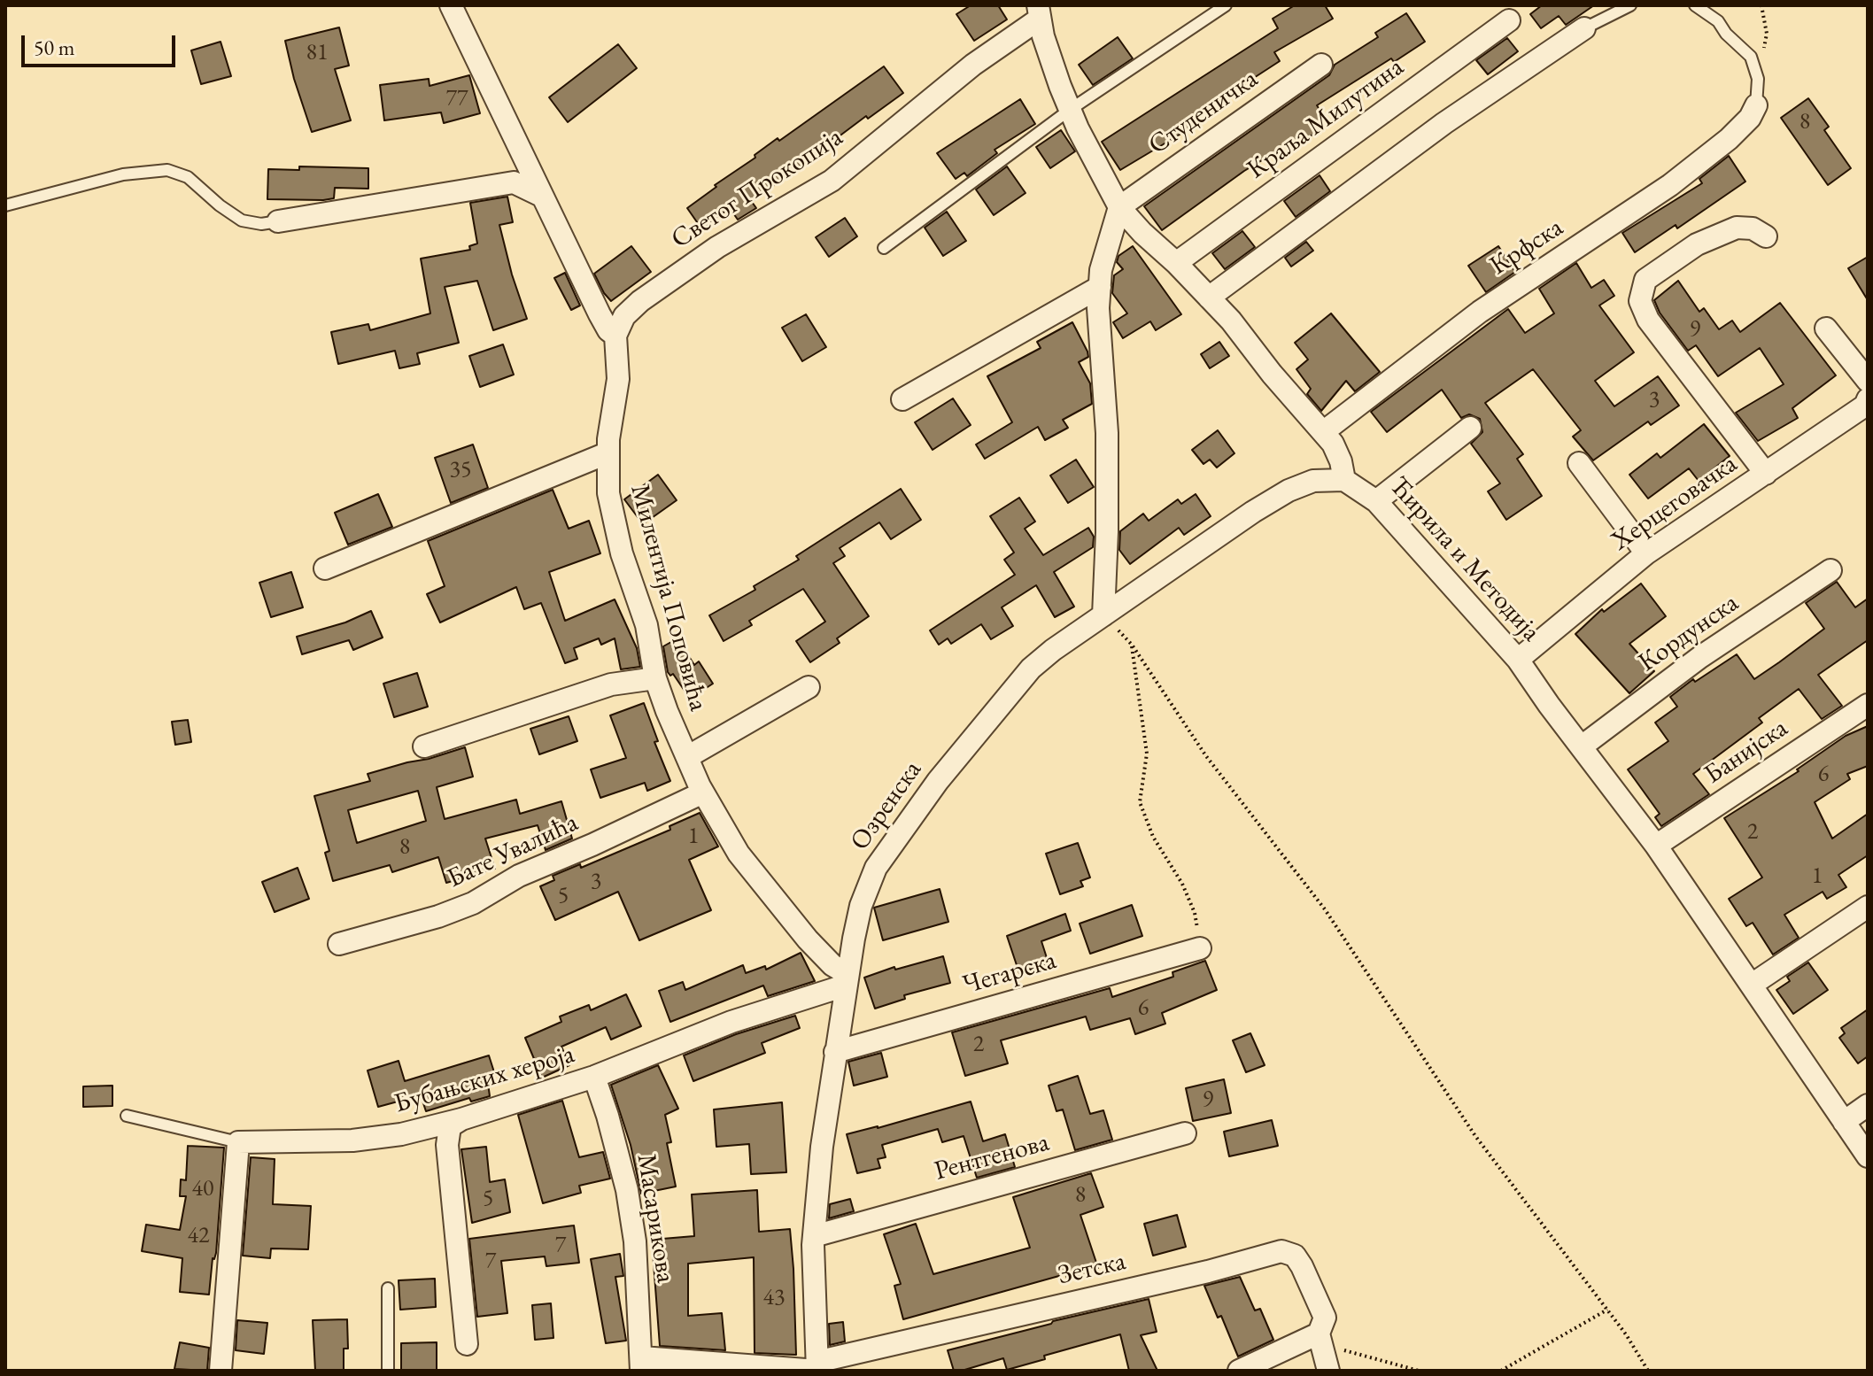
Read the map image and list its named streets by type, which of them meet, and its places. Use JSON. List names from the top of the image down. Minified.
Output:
{"streets":{"street":["Студеничка","Краља Милутина","Светог Прокопија","Крфска","Херцеговачка","Ћирила и Методија","Милентија Поповића","Кордунска","Банијска","Озренска","Бате Увалића","Чегарска","Бубањских хероја","Рентгенова","Масарикова","Зетска"]},"crossings":[["Светог Прокопија","Милентија Поповића"],["Херцеговачка","Ћирила и Методија"],["Ћирила и Методија","Кордунска"],["Ћирила и Методија","Банијска"],["Ћирила и Методија","Озренска"],["Милентија Поповића","Озренска"],["Милентија Поповића","Бате Увалића"],["Милентија Поповића","Бубањских хероја"],["Озренска","Чегарска"],["Озренска","Бубањских хероја"],["Озренска","Рентгенова"],["Озренска","Зетска"],["Бубањских хероја","Масарикова"],["Масарикова","Зетска"]],"house_numbers":["81","77","8","9","3","35","6","2","1","8","1","3","5","6","2","9","40","8","5","42","7","7","43"],"scale_bar":"50 m"}
